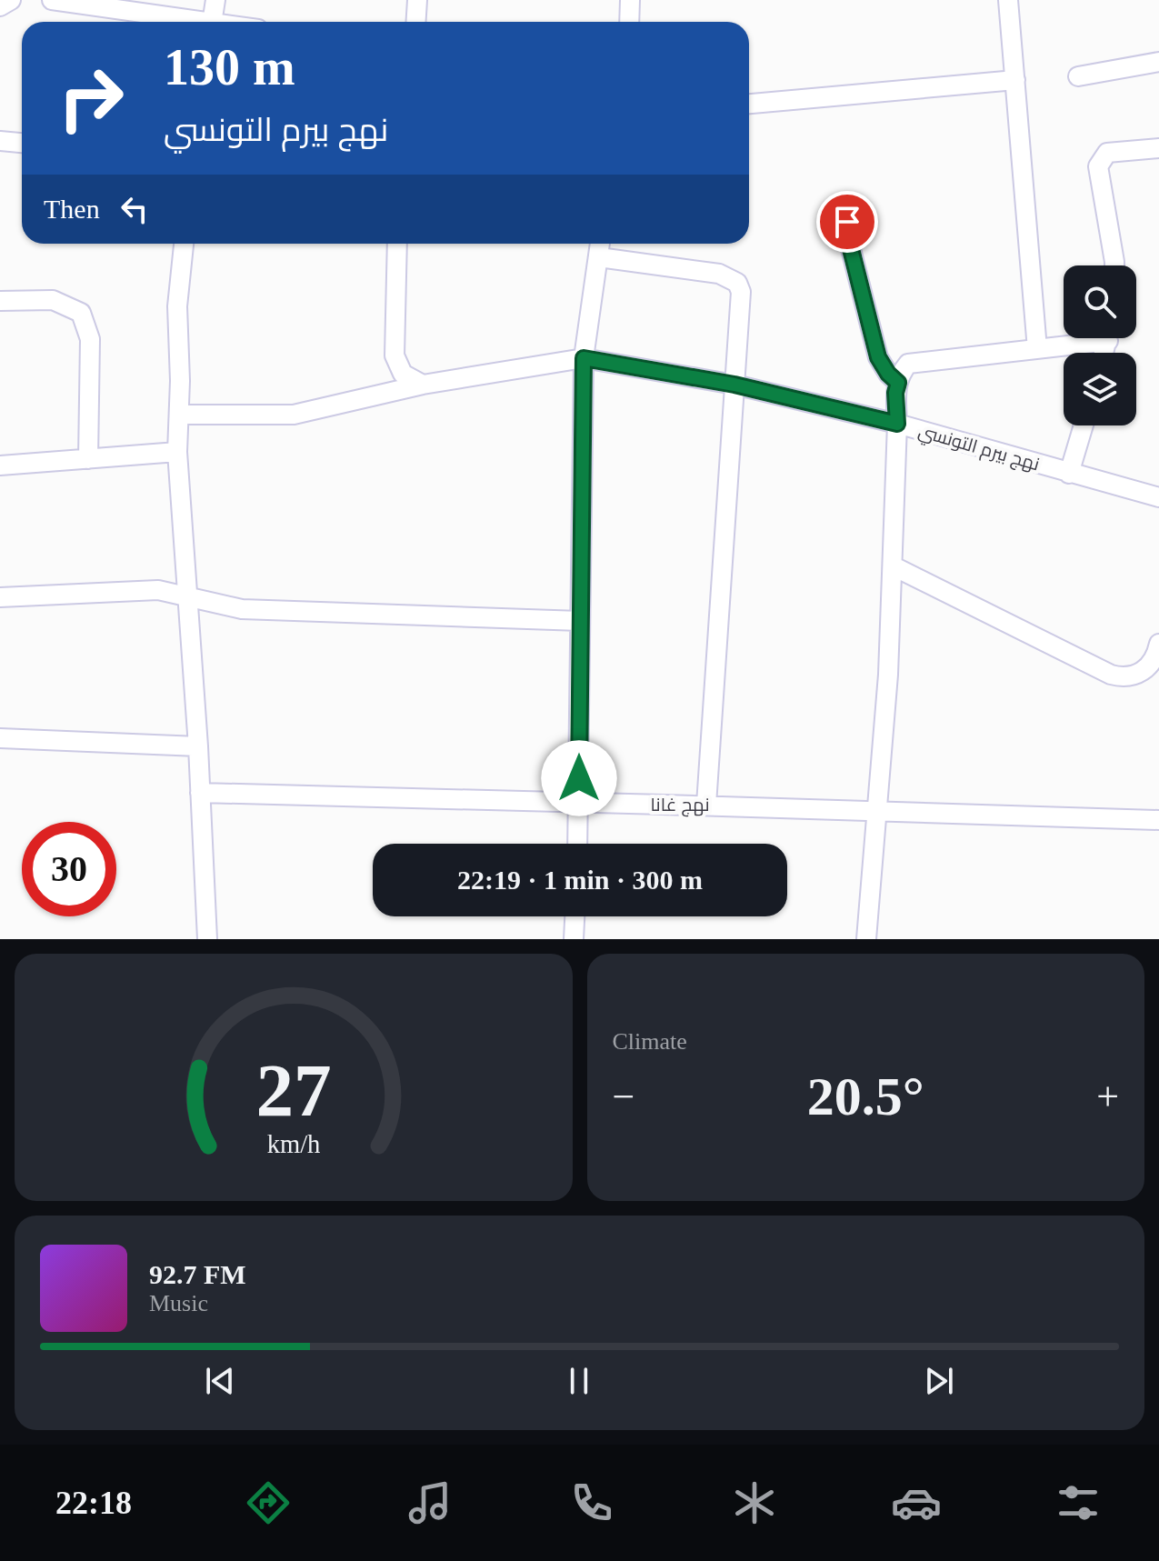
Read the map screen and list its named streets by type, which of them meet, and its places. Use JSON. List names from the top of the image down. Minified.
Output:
{"streets":{"street":["نهج بيرم التونسي","نهج غانا"]},"page":{"turn":["130 m","نهج بيرم التونسي"],"then":"Then","limit":"30","trip":"22:19 · 1 min · 300 m","tile":"Climate","heat":["−","20.5°","+"],"song":["92.7 FM","Music"],"tabs":"22:18","gauge":["27","km/h"]}}
